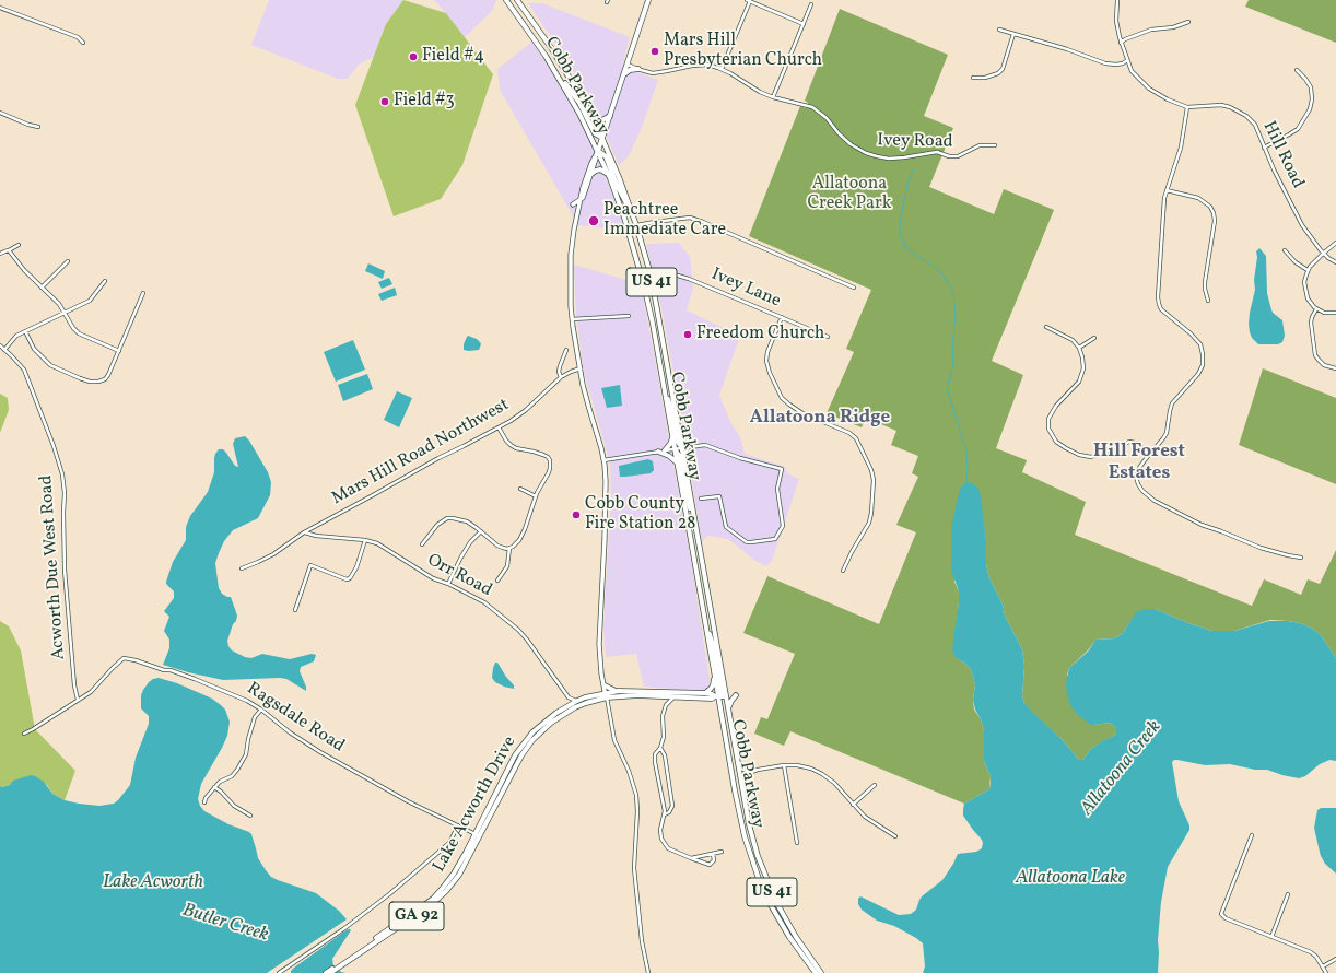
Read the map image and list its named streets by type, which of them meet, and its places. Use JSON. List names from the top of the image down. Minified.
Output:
{"streets":{"main road":["Cobb Parkway","US 41","Lake Acworth Drive","GA 92"],"street":["Ivey Road","Hill Road","Ivey Lane","Mars Hill Road Northwest","Acworth Due West Road","Orr Road","Ragsdale Road"]},"crossings":[["Cobb Parkway","Ivey Lane"],["Cobb Parkway","Lake Acworth Drive"],["Mars Hill Road Northwest","Orr Road"],["Acworth Due West Road","Ragsdale Road"],["Ragsdale Road","Lake Acworth Drive"]],"districts":["Allatoona Ridge","Hill Forest Estates"],"water":["Allatoona Creek","Allatoona Lake","Lake Acworth","Butler Creek"],"parks":["Allatoona Creek Park"],"places":["Mars Hill Presbyterian Church","Field #4","Field #3","Peachtree Immediate Care","Freedom Church","Cobb County Fire Station 28"]}
